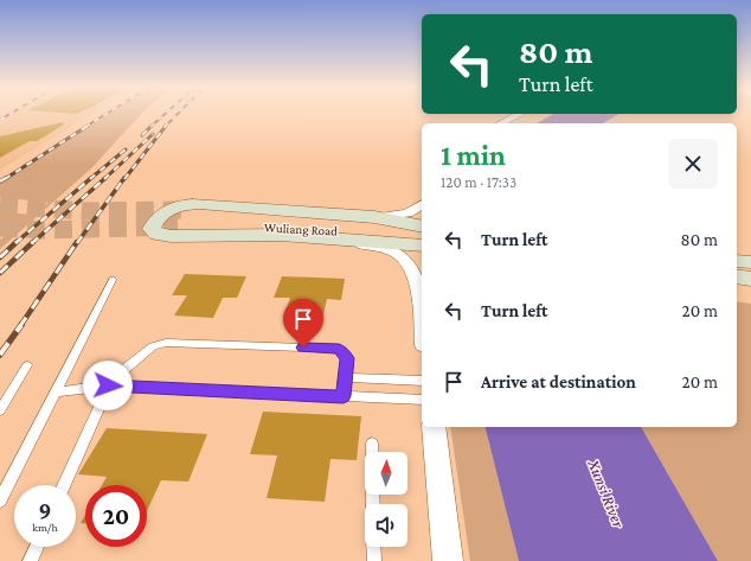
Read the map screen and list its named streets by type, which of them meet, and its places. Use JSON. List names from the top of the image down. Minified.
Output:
{"streets":{"main road":["Wuliang Road"]},"water":["Xunsi River"],"north":"top","page":{"turn":["80 m","Turn left"],"heading":["1 min","120 m · 17:33"],"list":[{"name":"Turn left","value":"80 m"},{"name":"Turn left","value":"20 m"},{"name":"Arrive at destination","value":"20 m"}],"speed":"9 km/h","limit":"20"}}
